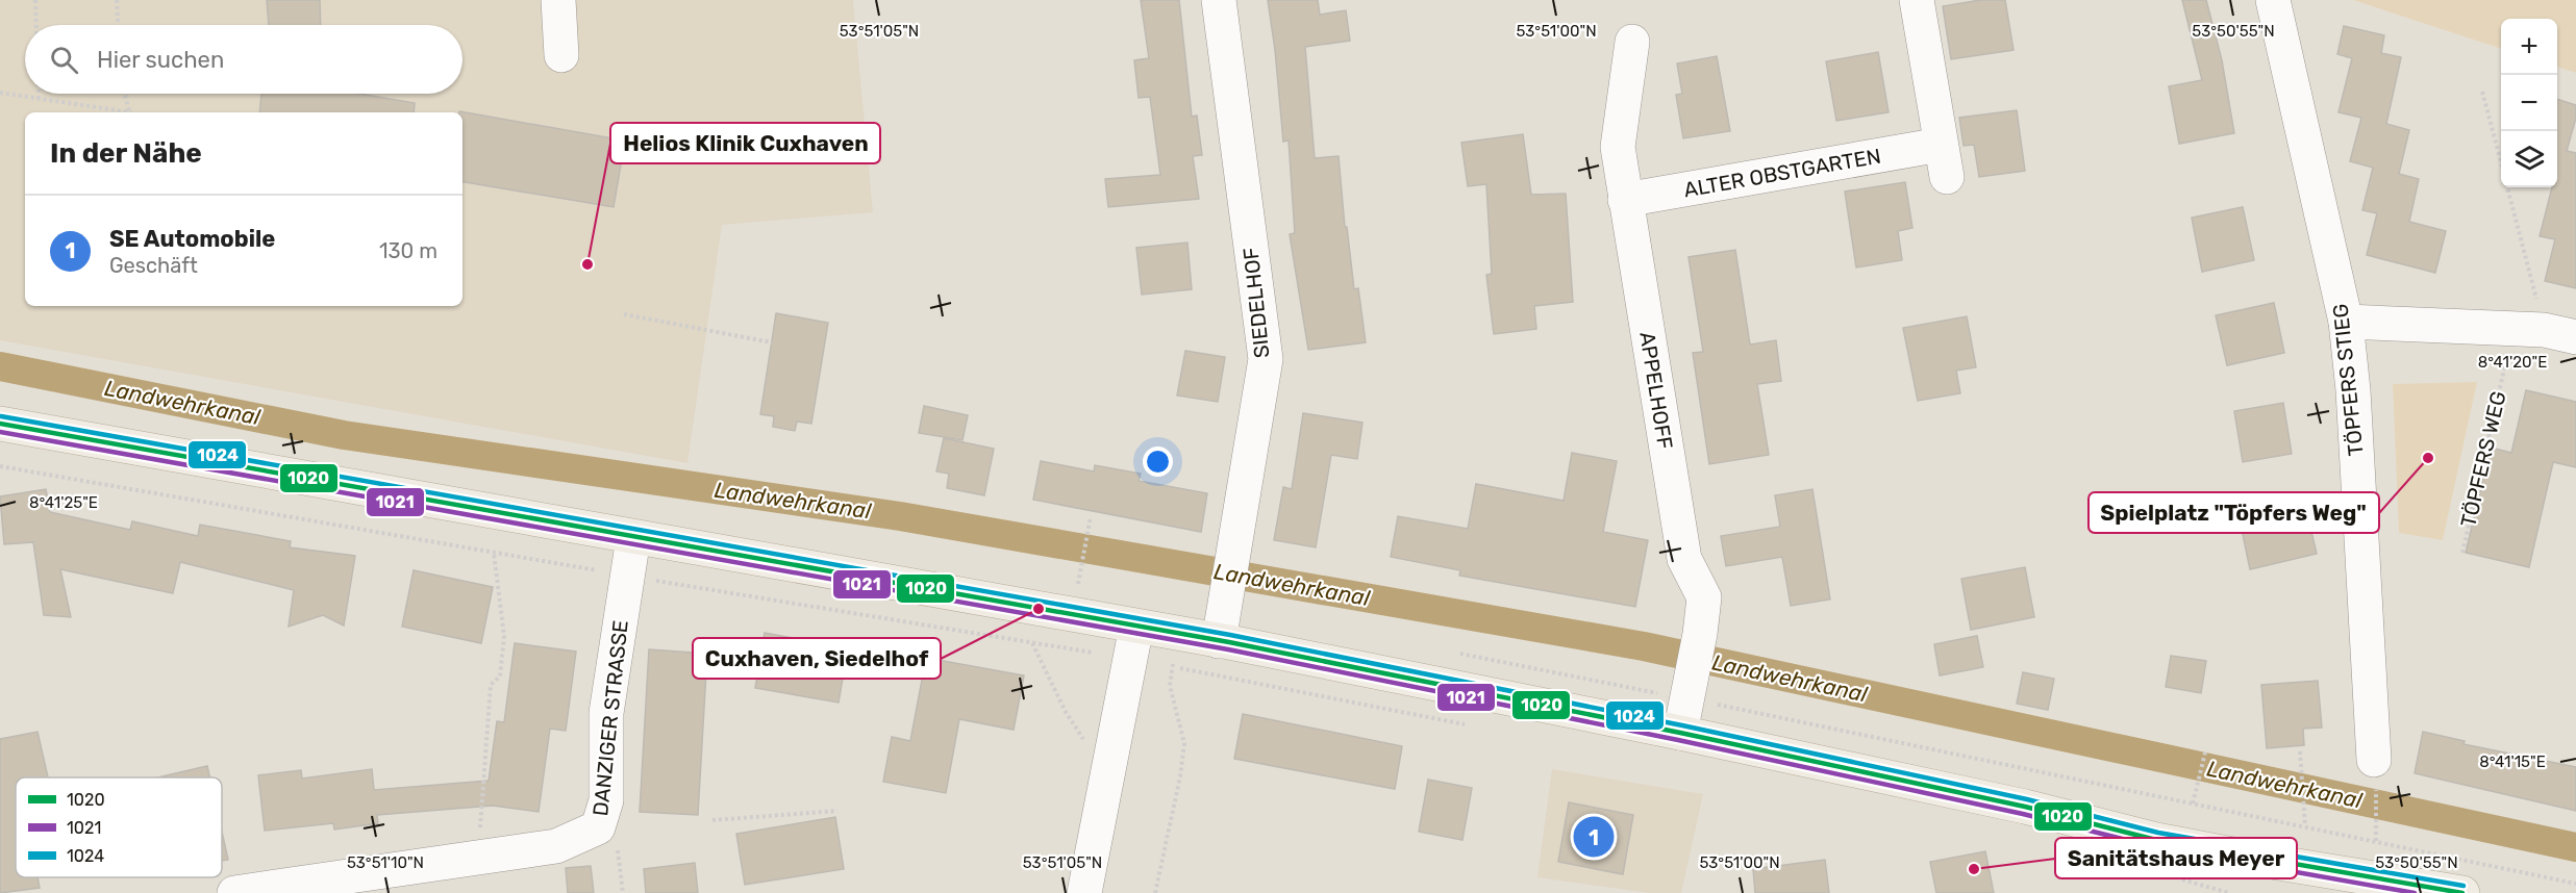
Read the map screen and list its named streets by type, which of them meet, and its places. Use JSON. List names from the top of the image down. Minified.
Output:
{"streets":{"street":["ALTER OBSTGARTEN","SIEDELHOF","TÖPFERS STIEG","APPELHOFF","DANZIGER STRASSE"],"path":["TÖPFERS WEG"]},"crossings":[["ALTER OBSTGARTEN","APPELHOFF"]],"water":["Landwehrkanal"],"places":["Helios Klinik Cuxhaven","Spielplatz \"Töpfers Weg\"","Cuxhaven, Siedelhof","Sanitätshaus Meyer"],"lines":["transit line 1024","transit line 1020","transit line 1021"],"legend":["1020","1021","1024"],"page":{"map_buttons":["+","−"],"search":"Hier suchen","heading":"In der Nähe","list":[{"mark":"1","name":"SE Automobile","note":"Geschäft","value":"130 m"}],"pins":"1"},"coordinates":["53°51'05\"N","53°51'00\"N","53°50'55\"N","8°41'20\"E","8°41'25\"E","8°41'15\"E","53°51'10\"N"]}
